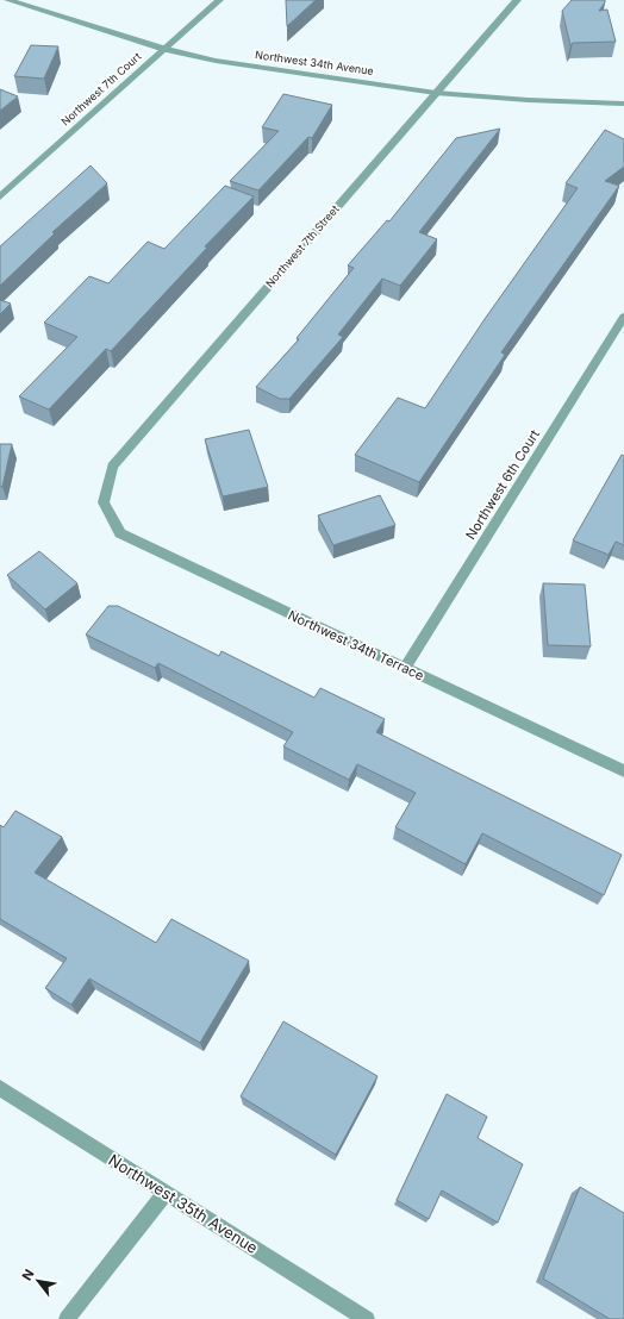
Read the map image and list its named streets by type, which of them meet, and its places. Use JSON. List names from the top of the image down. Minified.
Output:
{"streets":{"street":["Northwest 34th Avenue","Northwest 7th Court","Northwest 7th Street","Northwest 6th Court","Northwest 34th Terrace","Northwest 35th Avenue"]},"crossings":[["Northwest 34th Avenue","Northwest 7th Court"],["Northwest 34th Avenue","Northwest 7th Street"],["Northwest 7th Street","Northwest 34th Terrace"],["Northwest 6th Court","Northwest 34th Terrace"]],"north":"top left"}
